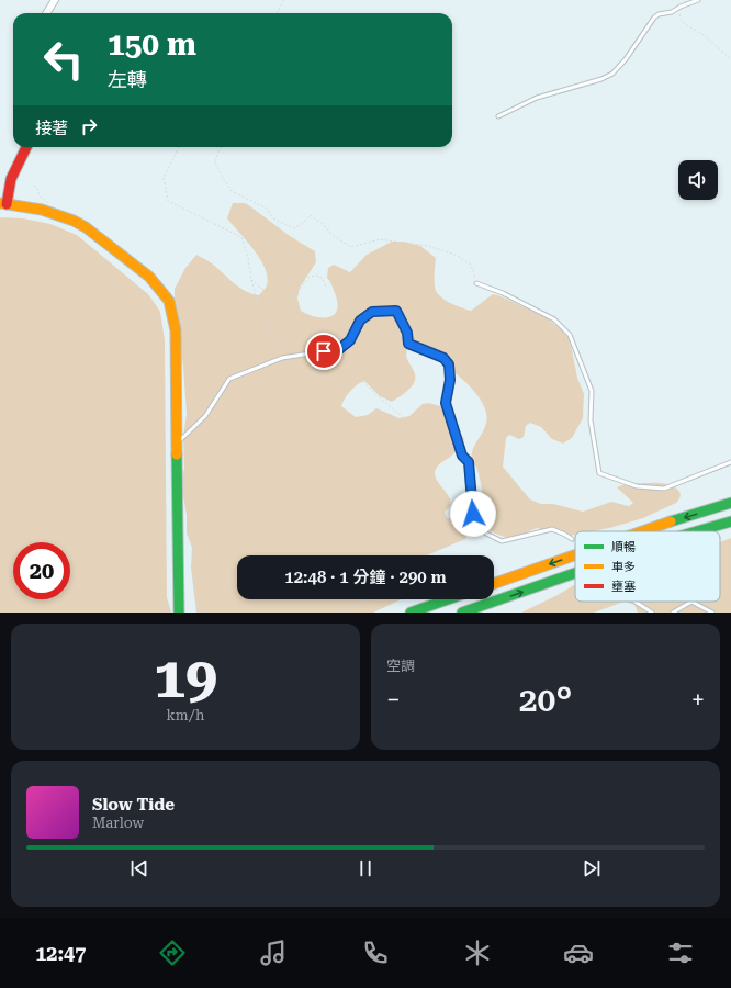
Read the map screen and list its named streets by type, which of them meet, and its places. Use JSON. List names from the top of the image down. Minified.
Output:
{"legend":["順暢","車多","壅塞"],"page":{"turn":["150 m","左轉"],"then":"接著","limit":"20","trip":"12:48 · 1 分鐘 · 290 m","tile":[["19","km/h"],"空調"],"heat":["−","20°","+"],"song":["Slow Tide","Marlow"],"tabs":"12:47"}}
